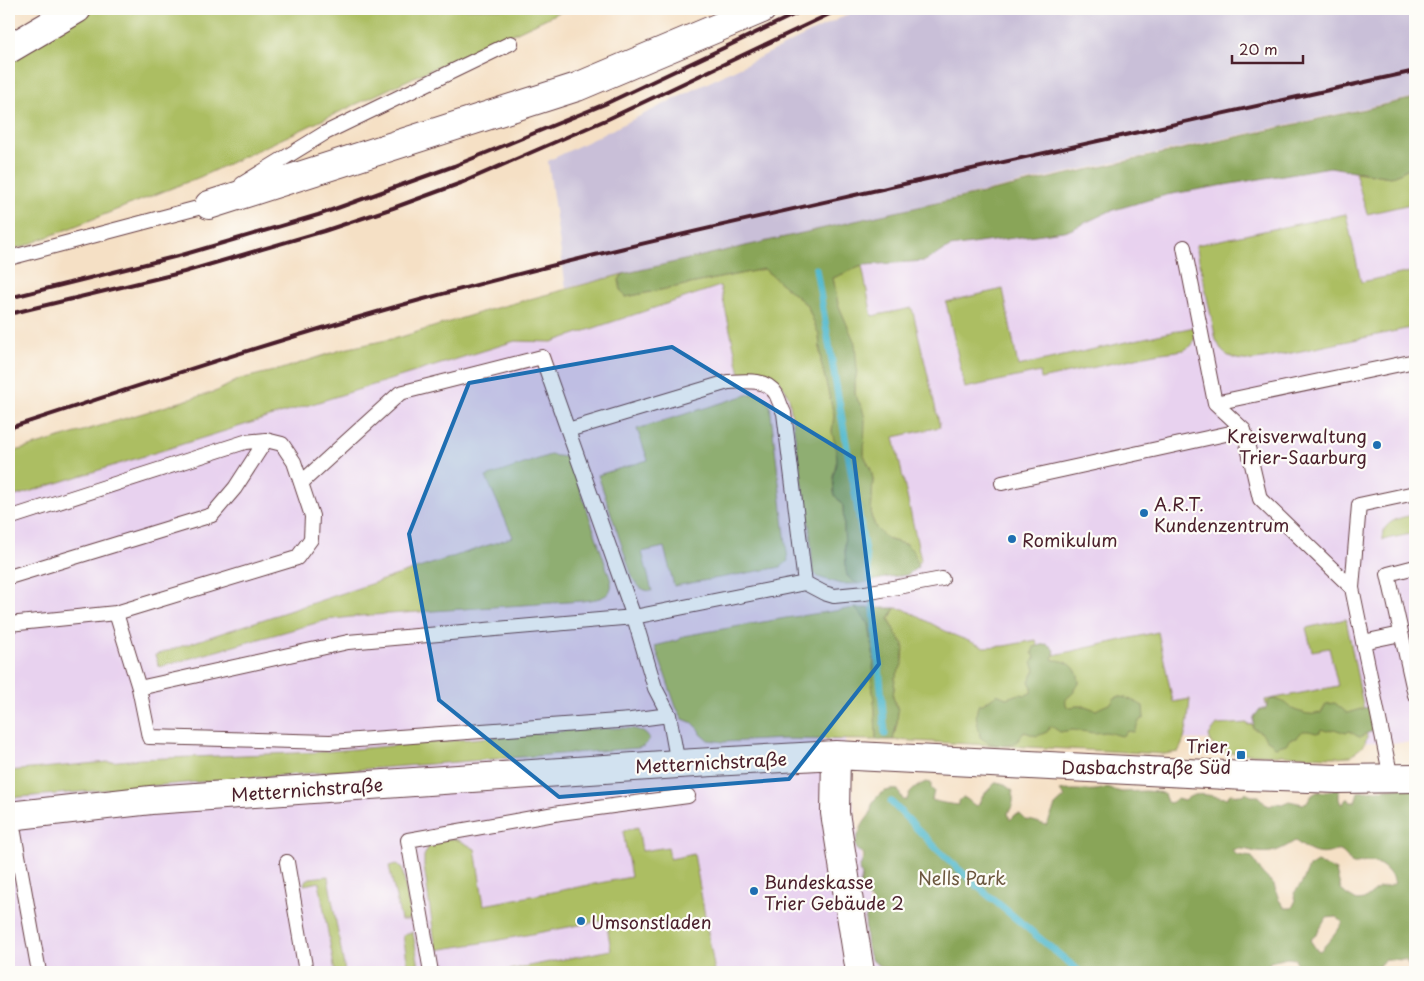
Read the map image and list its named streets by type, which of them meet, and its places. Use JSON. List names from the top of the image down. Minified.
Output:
{"streets":{"street":["Metternichstraße"]},"parks":["Nells Park"],"places":{"other":["Kreisverwaltung Trier-Saarburg","A.R.T. Kundenzentrum","Romikulum","Bundeskasse Trier Gebäude 2","Umsonstladen"],"transit":["Trier, Dasbachstraße Süd"]},"scale_bar":"20 m"}
